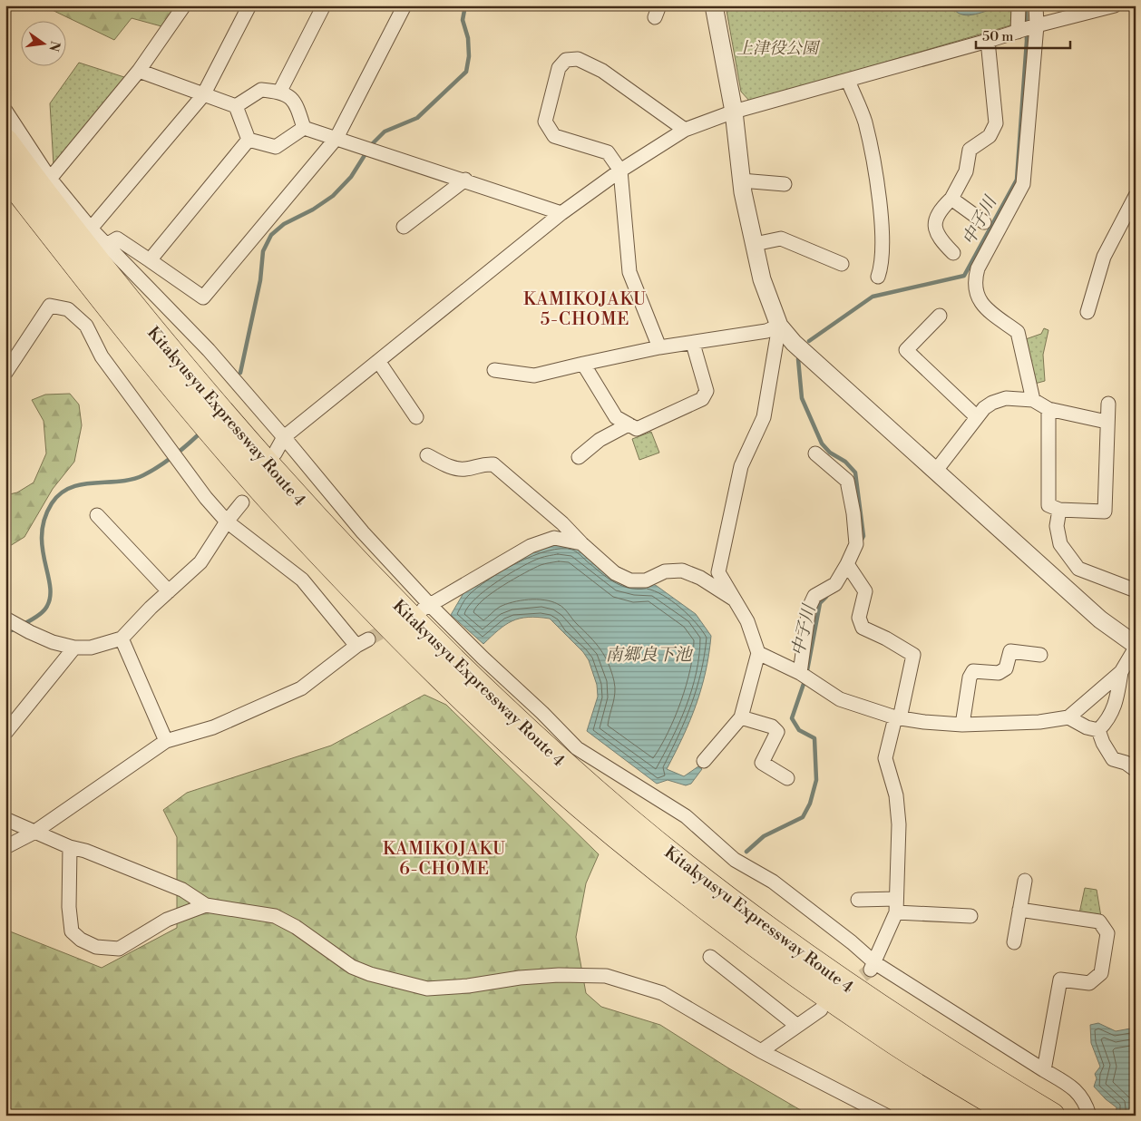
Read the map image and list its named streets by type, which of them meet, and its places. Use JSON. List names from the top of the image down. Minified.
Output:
{"streets":{"highway":["Kitakyusyu Expressway Route 4"]},"districts":["KAMIKOJAKU 5-CHOME","KAMIKOJAKU 6-CHOME"],"water":["中子川","南郷良下池"],"parks":["上津役公園"],"scale_bar":"50 m","north":"right"}
